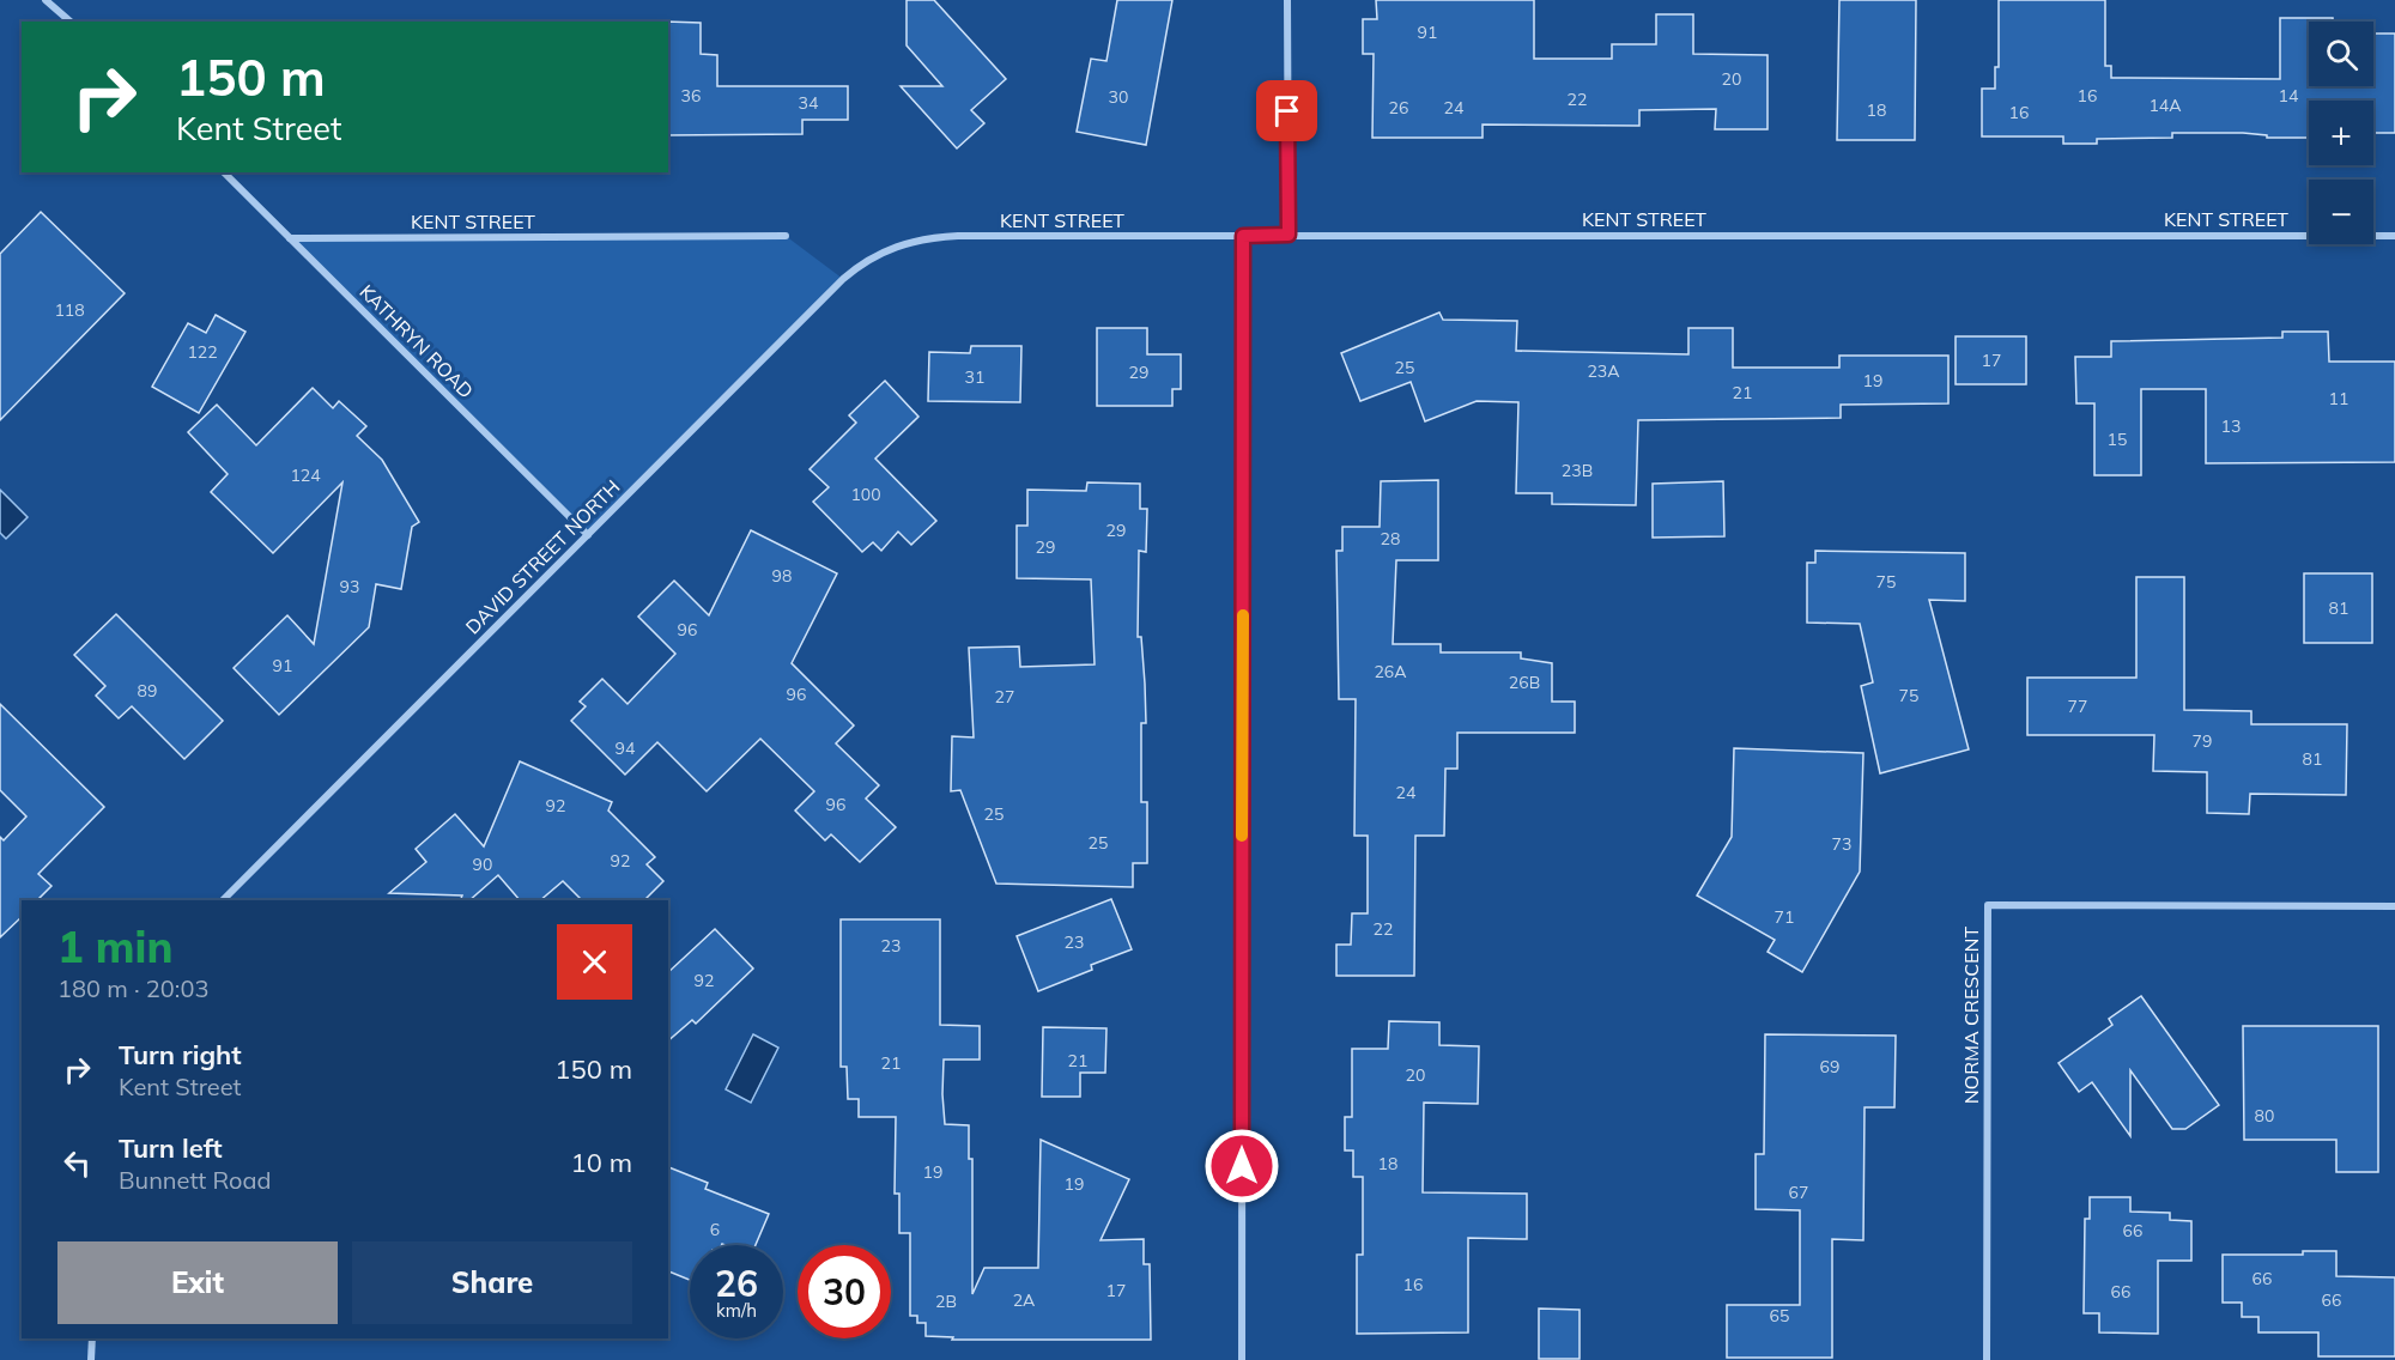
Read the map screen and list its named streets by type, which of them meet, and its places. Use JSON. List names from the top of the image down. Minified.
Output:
{"streets":{"street":["KENT STREET","KATHRYN ROAD","DAVID STREET NORTH","NORMA CRESCENT"]},"crossings":[["KENT STREET","KATHRYN ROAD"],["KENT STREET","DAVID STREET NORTH"],["KATHRYN ROAD","DAVID STREET NORTH"]],"house_numbers":["91","20","36","16","14","30","22","34","14A","26","24","18","16","118","122","17","25","23A","29","31","19","21","11","13","15","23B","124","100","29","28","29","98","75","93","81","96","91","26A","26B","89","96","75","27","77","79","94","81","24","96","92","25","25","73","92","90","71","22","23","23","92","21","21","69","20","80","18","19","19","67","6","66","66","16","17","66","2A","66","2B","65"],"page":{"map_buttons":["+","−"],"turn":["150 m","Kent Street"],"heading":["1 min","180 m · 20:03"],"list":[{"name":"Turn right","note":"Kent Street","value":"150 m"},{"name":"Turn left","note":"Bunnett Road","value":"10 m"}],"buttons":["Exit","Share"],"speed":"26 km/h","limit":"30"}}
